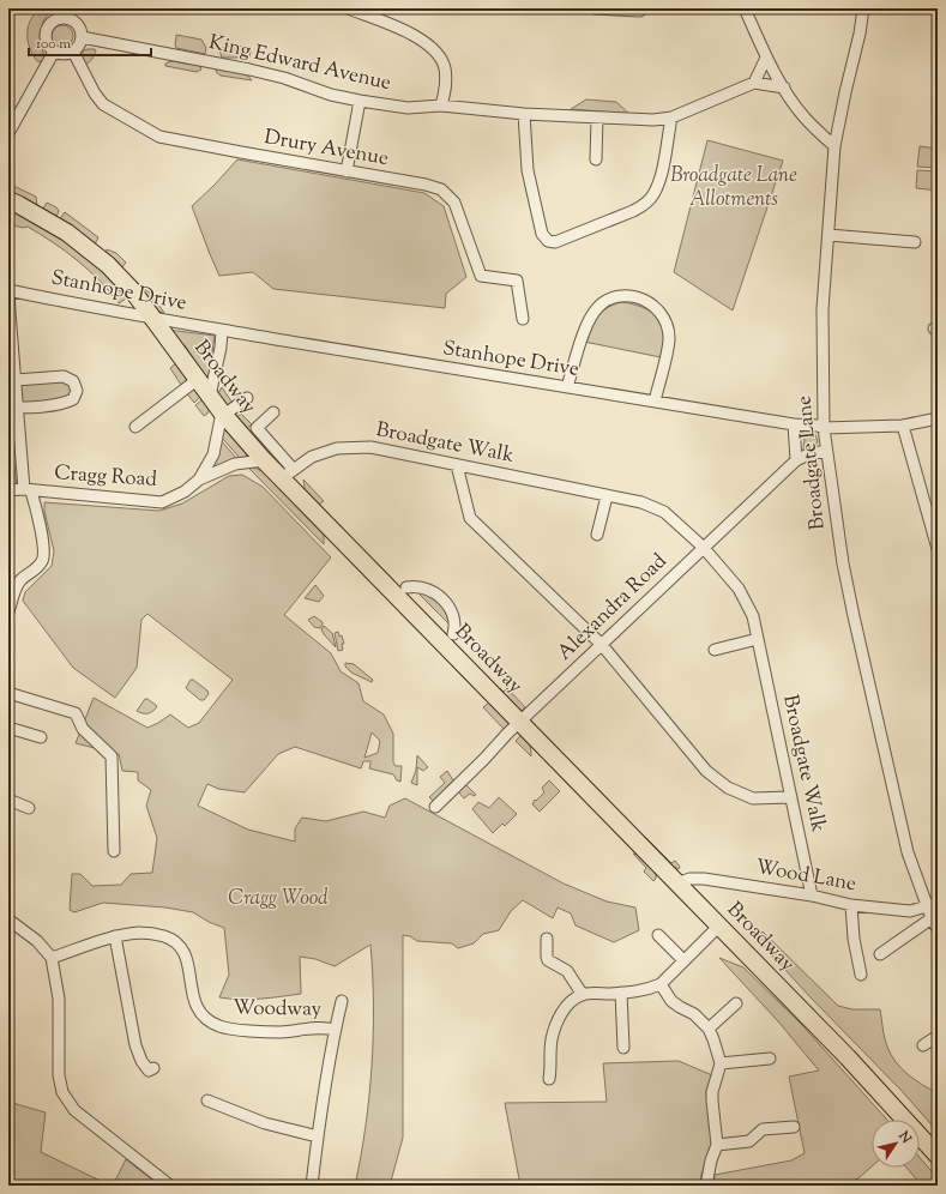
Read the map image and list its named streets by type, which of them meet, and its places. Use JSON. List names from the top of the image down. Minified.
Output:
{"streets":{"highway":["Broadway"],"street":["King Edward Avenue","Drury Avenue","Stanhope Drive","Broadgate Walk","Broadgate Lane","Cragg Road","Alexandra Road","Wood Lane","Woodway"]},"crossings":[["King Edward Avenue","Drury Avenue"],["Stanhope Drive","Broadway"],["Stanhope Drive","Broadgate Lane"],["Broadway","Broadgate Walk"],["Broadway","Cragg Road"],["Broadway","Alexandra Road"],["Broadway","Wood Lane"],["Broadgate Walk","Alexandra Road"],["Broadgate Walk","Wood Lane"],["Broadgate Lane","Alexandra Road"],["Broadgate Lane","Wood Lane"]],"parks":["Broadgate Lane Allotments","Cragg Wood"],"scale_bar":"100 m","north":"top right"}
